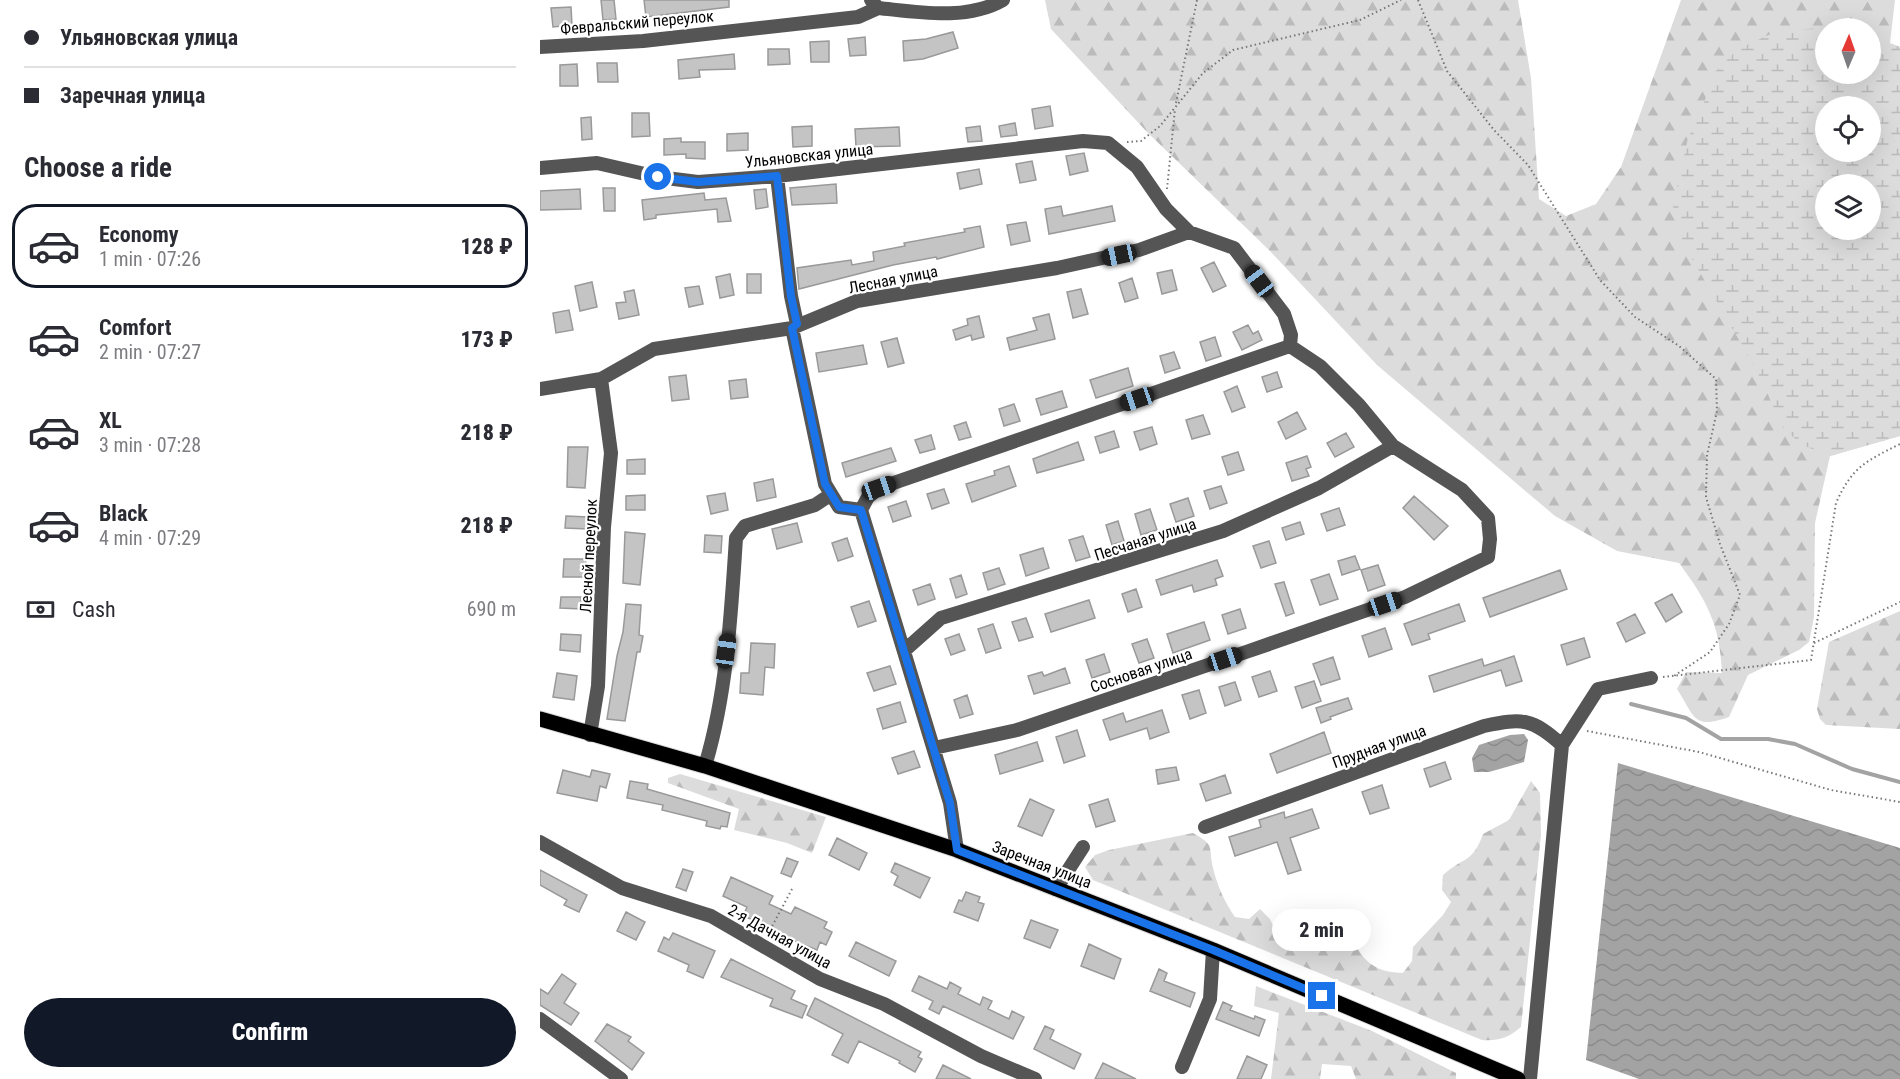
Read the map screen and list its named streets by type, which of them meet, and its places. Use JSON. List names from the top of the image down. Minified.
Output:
{"streets":{"main road":["Заречная улица"],"street":["Февральский переулок","Ульяновская улица","Лесная улица","Песчаная улица","Лесной переулок","Сосновая улица","Прудная улица","2-я Дачная улица"]},"crossings":[["Лесная улица","Лесной переулок"],["Песчаная улица","Сосновая улица"],["Лесной переулок","Заречная улица"]],"north":"top","page":{"banner":["Ульяновская улица","Заречная улица"],"heading":"Choose a ride","list":[{"name":"Economy","note":"1 min · 07:26","value":"128 ₽"},{"name":"Comfort","note":"2 min · 07:27","value":"173 ₽"},{"name":"XL","note":"3 min · 07:28","value":"218 ₽"},{"name":"Black","note":"4 min · 07:29","value":"218 ₽"}],"pay":["Cash","690 m"],"bubble":"2 min","buttons":"Confirm"}}
